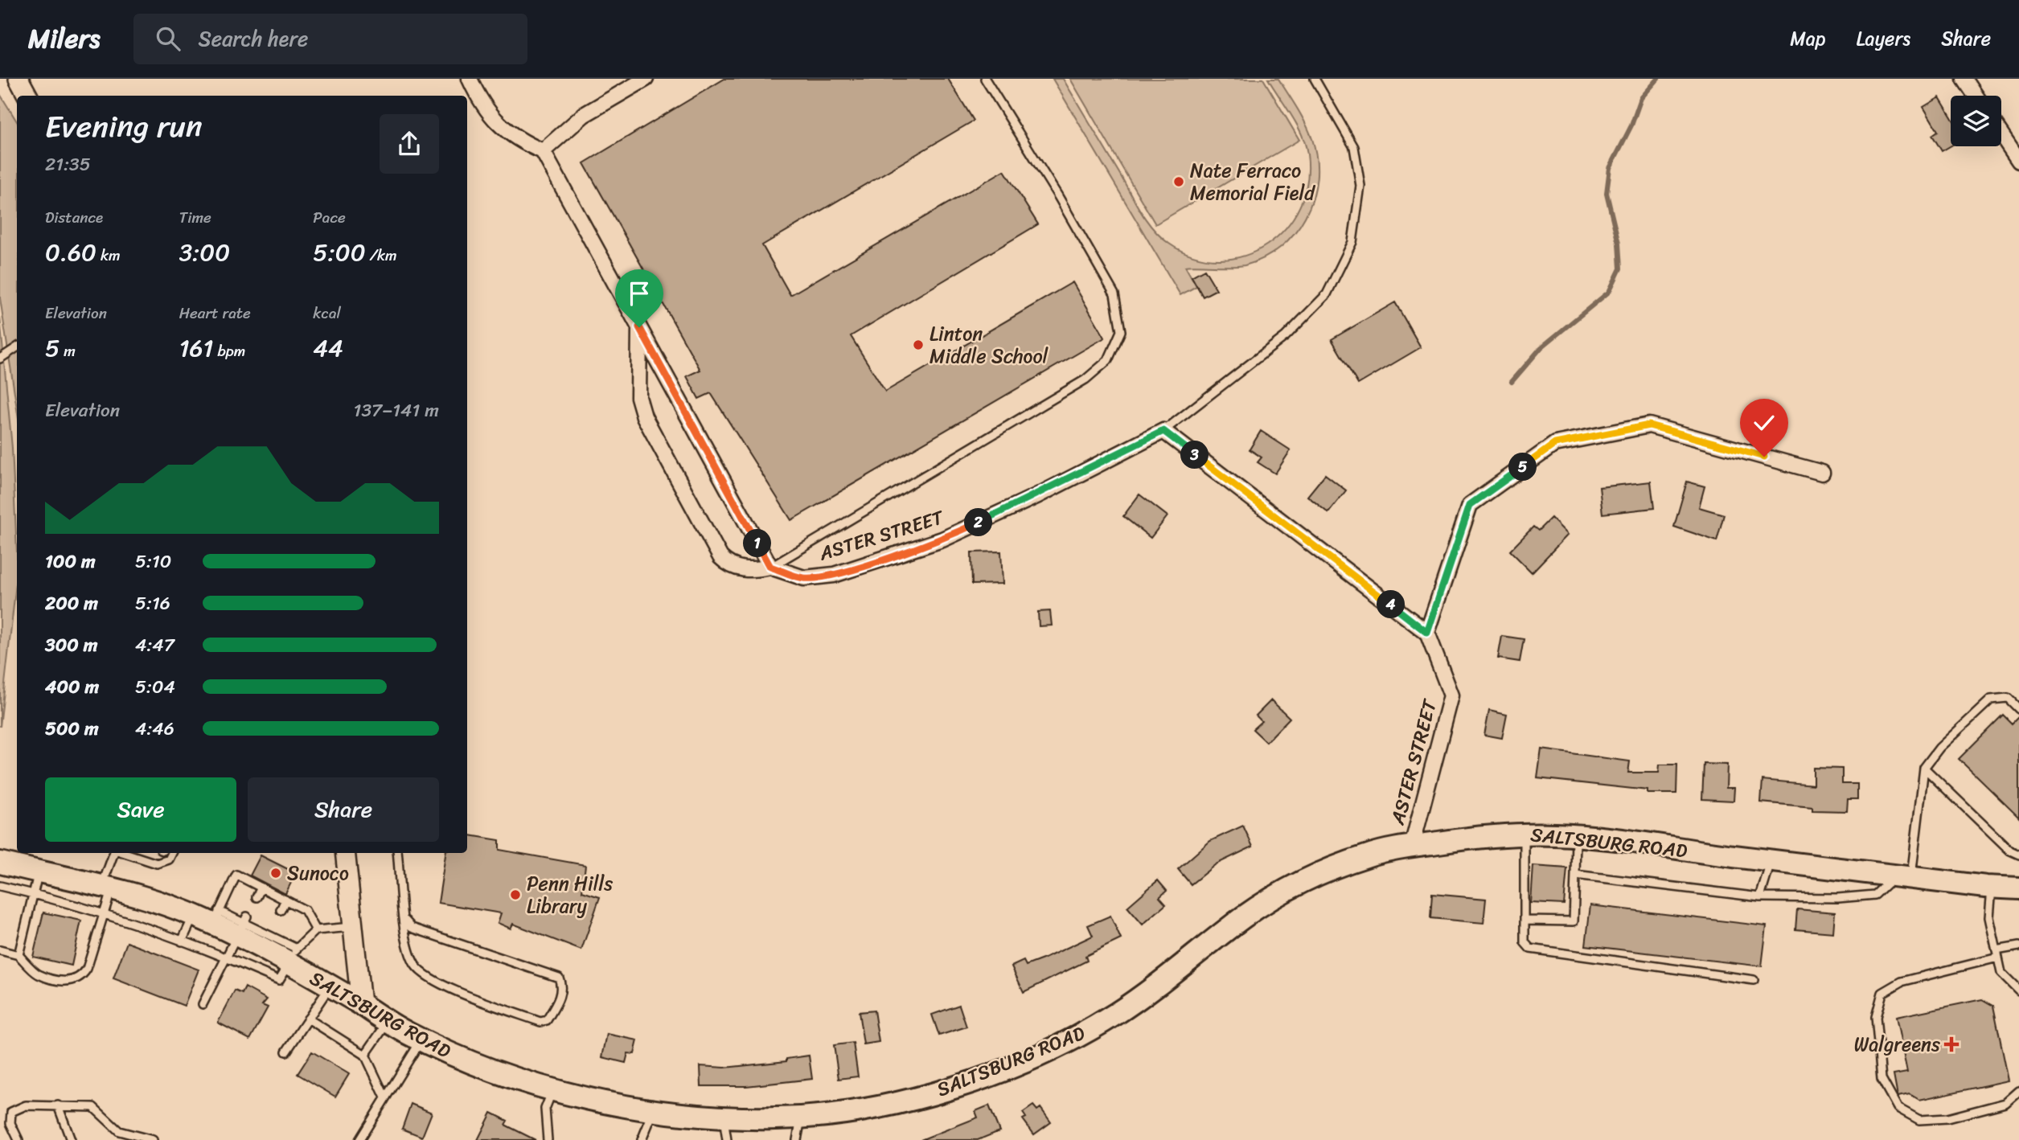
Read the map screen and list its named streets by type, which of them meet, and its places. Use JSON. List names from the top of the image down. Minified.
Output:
{"streets":{"main road":["SALTSBURG ROAD"],"street":["ASTER STREET"]},"crossings":[["ASTER STREET","SALTSBURG ROAD"]],"places":{"other":["Nate Ferraco Memorial Field","Linton Middle School","Sunoco","Penn Hills Library"],"health":["Walgreens"]},"page":{"header":"Milers","search":"Search here","nav":["Map","Layers","Share"],"heading":["Evening run","21:35"],"stats":[["Distance","0.60 km"],["Time","3:00"],["Pace","5:00 /km"],["Elevation","5 m"],["Heart rate","161 bpm"],["kcal","44"]],"chart":["Elevation","137–141 m"],"pins":["3","5","2","1","4"],"list":[{"name":"100 m","note":"5:10"},{"name":"200 m","note":"5:16"},{"name":"300 m","note":"4:47"},{"name":"400 m","note":"5:04"},{"name":"500 m","note":"4:46"}],"buttons":["Save","Share"]}}
